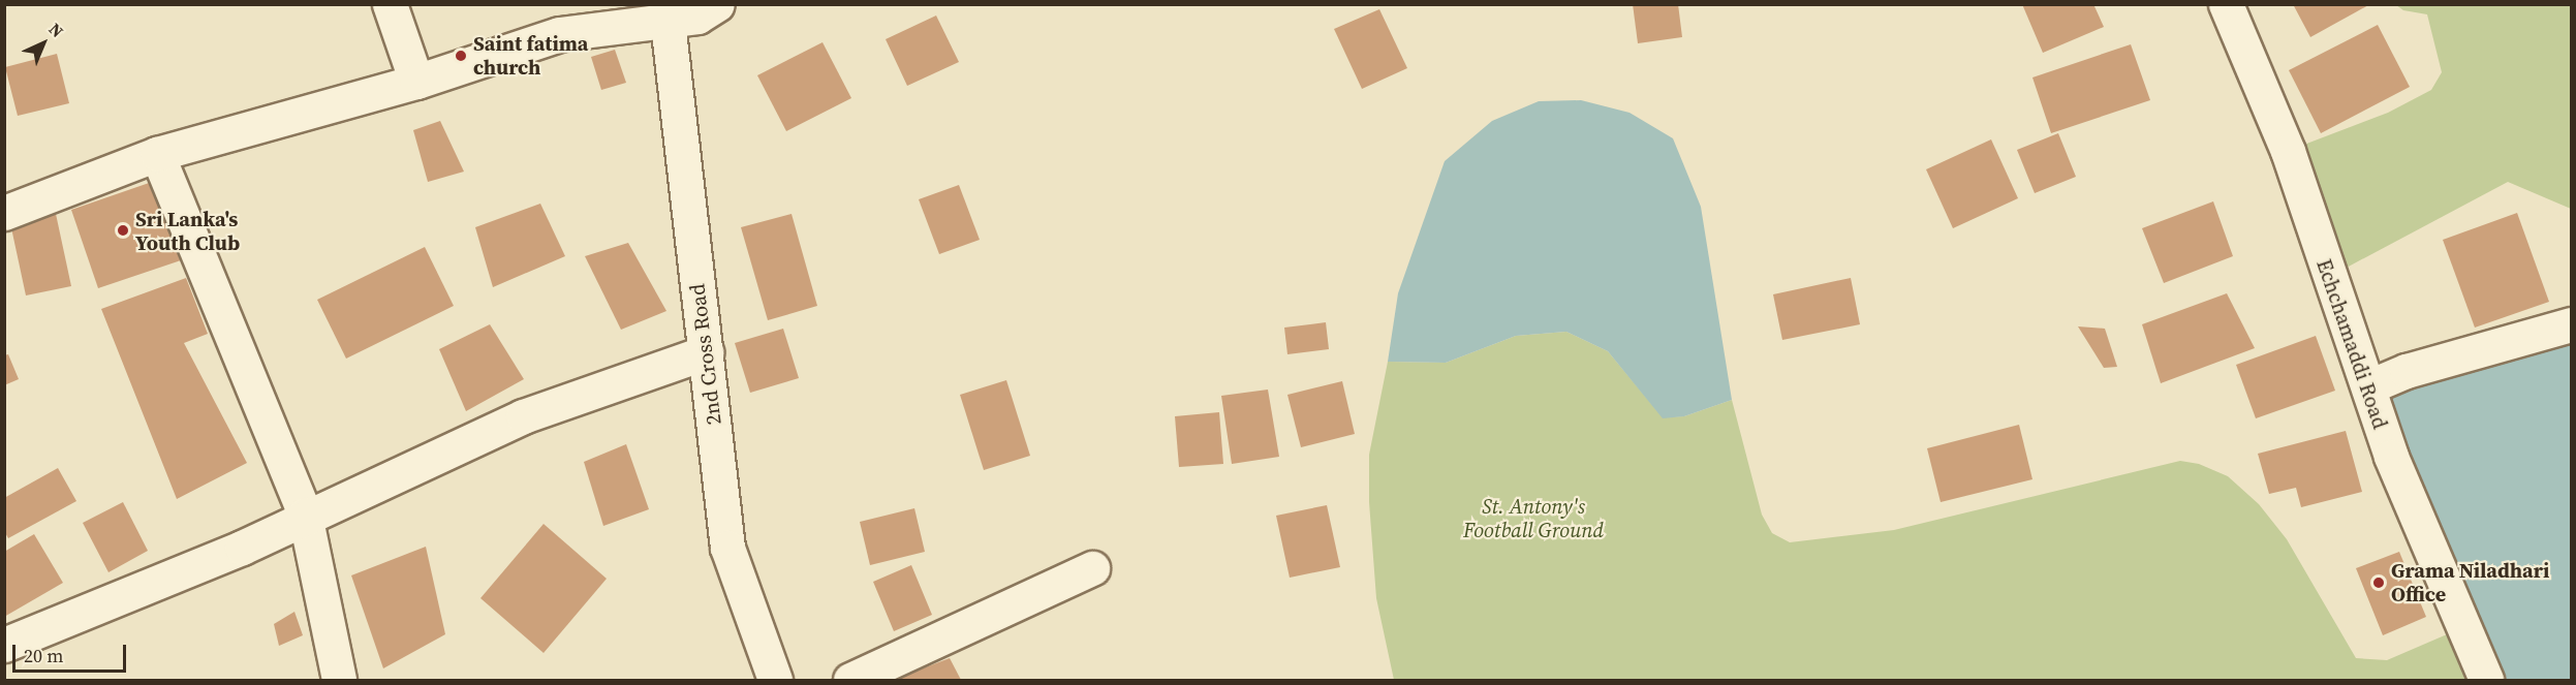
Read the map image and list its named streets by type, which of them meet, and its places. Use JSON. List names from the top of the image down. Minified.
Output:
{"streets":{"street":["Echchamaddi Road","2nd Cross Road"]},"parks":["St. Antony's Football Ground"],"places":["Saint fatima church","Sri Lanka's Youth Club","Grama Niladhari Office"],"scale_bar":"20 m","north":"top right"}
